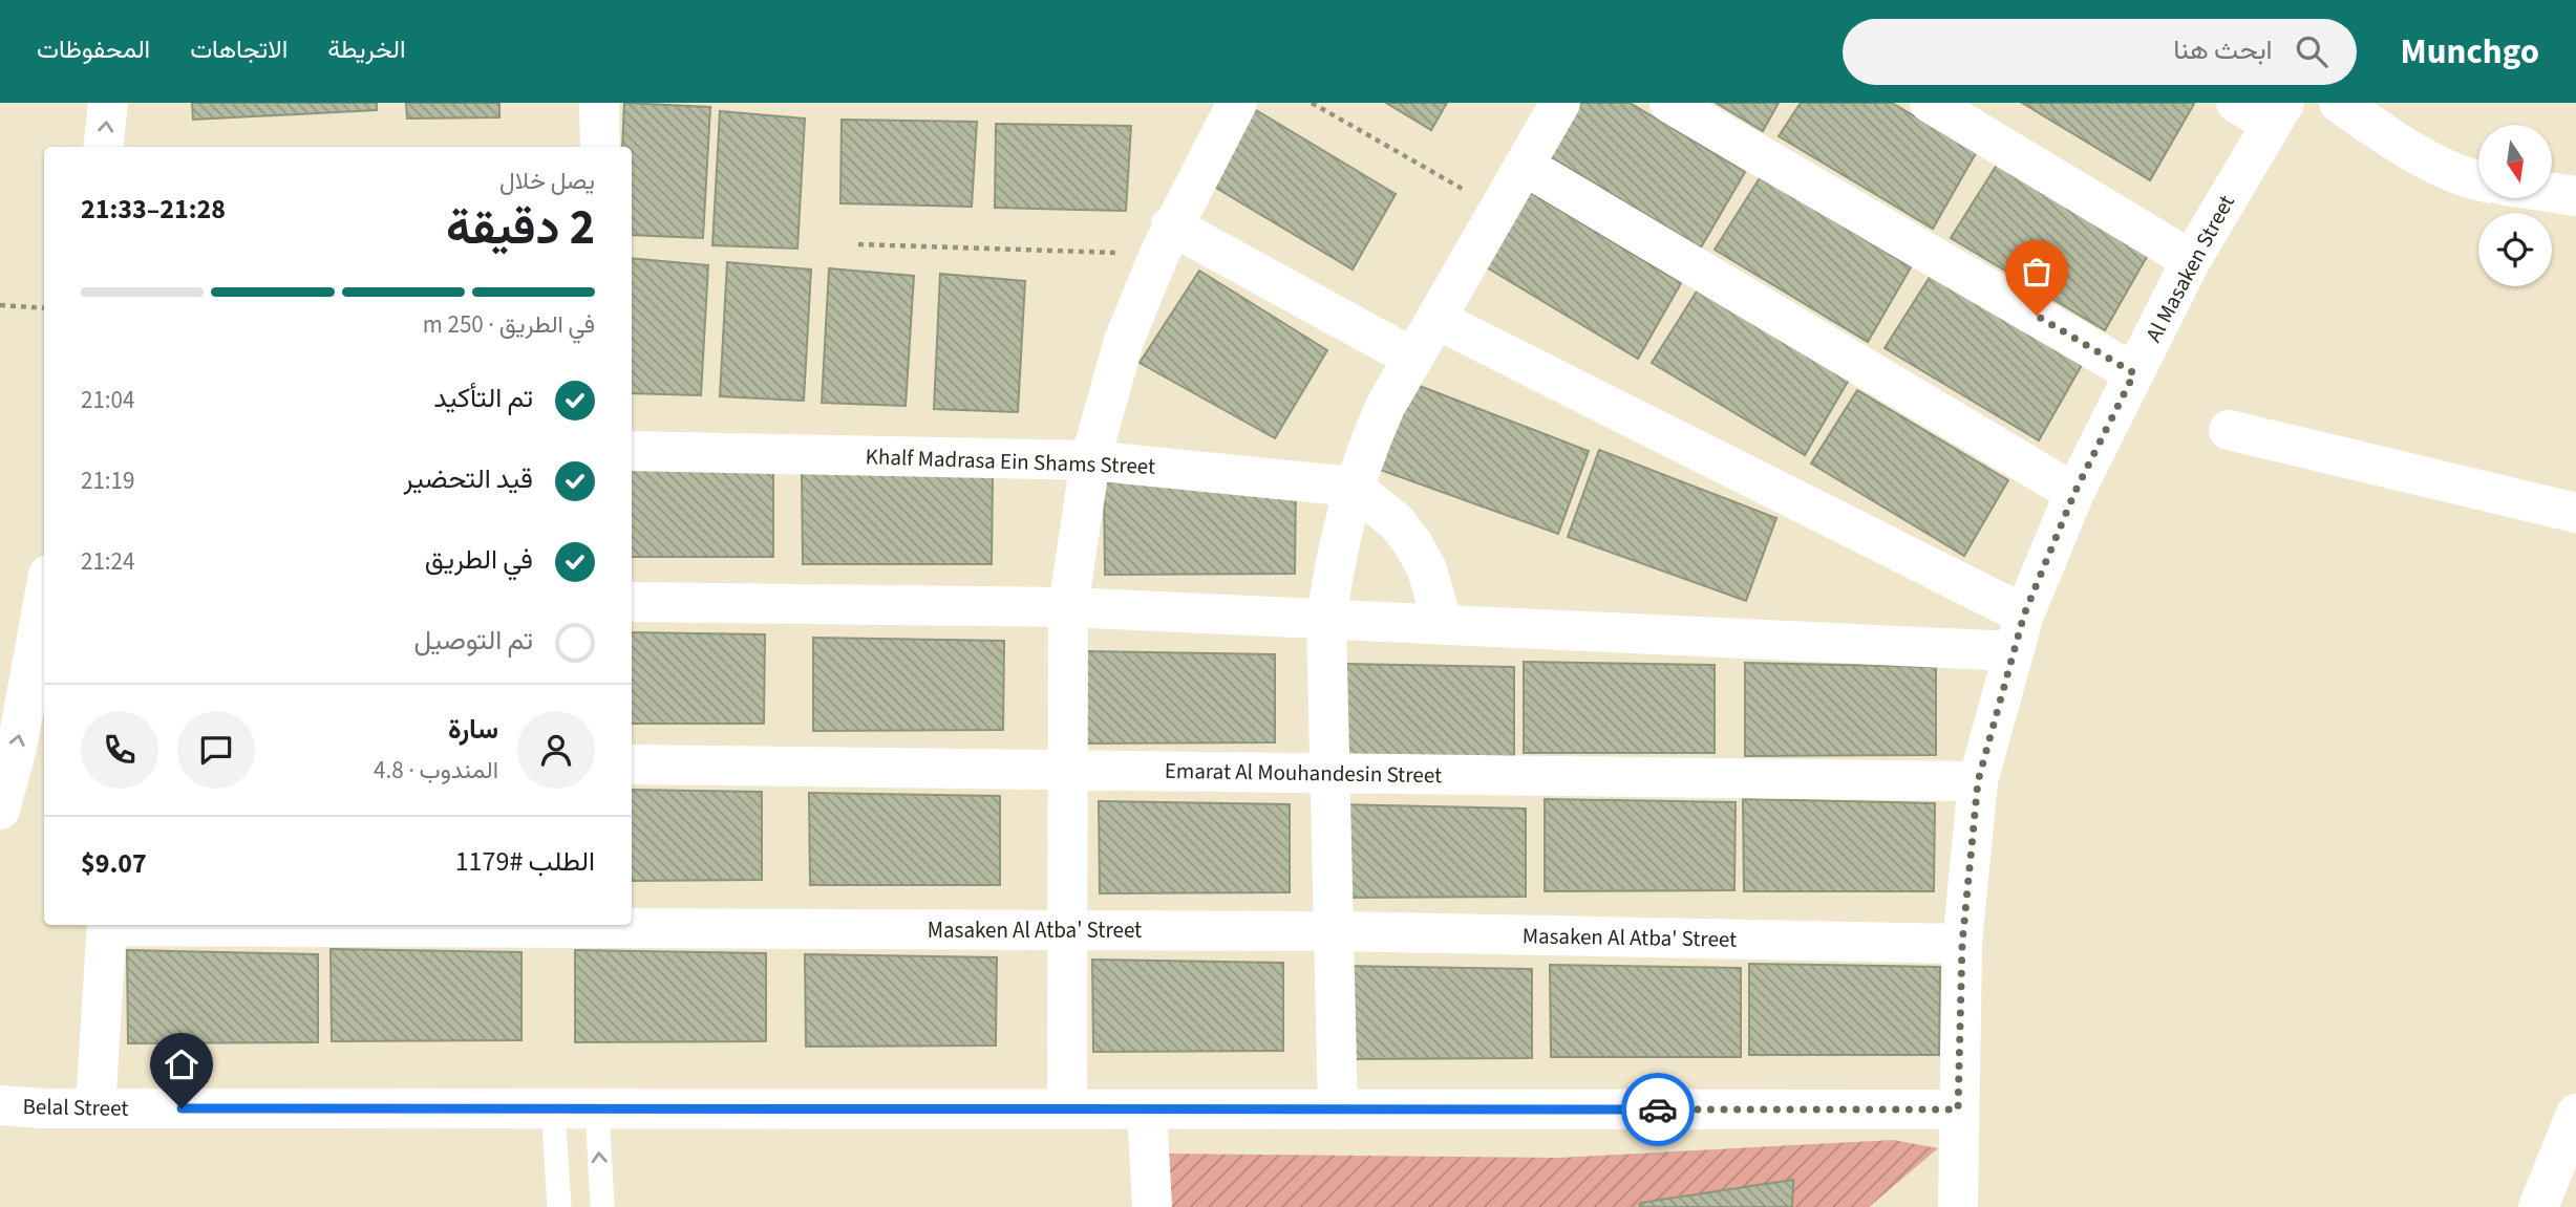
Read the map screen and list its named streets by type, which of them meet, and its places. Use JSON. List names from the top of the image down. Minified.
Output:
{"streets":{"street":["Al Masaken Street","Khalf Madrasa Ein Shams Street","Emarat Al Mouhandesin Street","Masaken Al Atba' Street","Belal Street"]},"crossings":[["Al Masaken Street","Emarat Al Mouhandesin Street"],["Al Masaken Street","Masaken Al Atba' Street"],["Al Masaken Street","Belal Street"]],"north":"bottom","page":{"header":"Munchgo","search":"ابحث هنا","nav":["الخريطة","الاتجاهات","المحفوظات"],"heading":["2 دقيقة","يصل خلال","21:28–21:33"],"panel":["سارة","المندوب · 4.8","الطلب #1179","$9.07"],"bar":"في الطريق · 250 m","list":[["تم التأكيد","21:04"],["قيد التحضير","21:19"],["في الطريق","21:24"],"تم التوصيل"]}}
